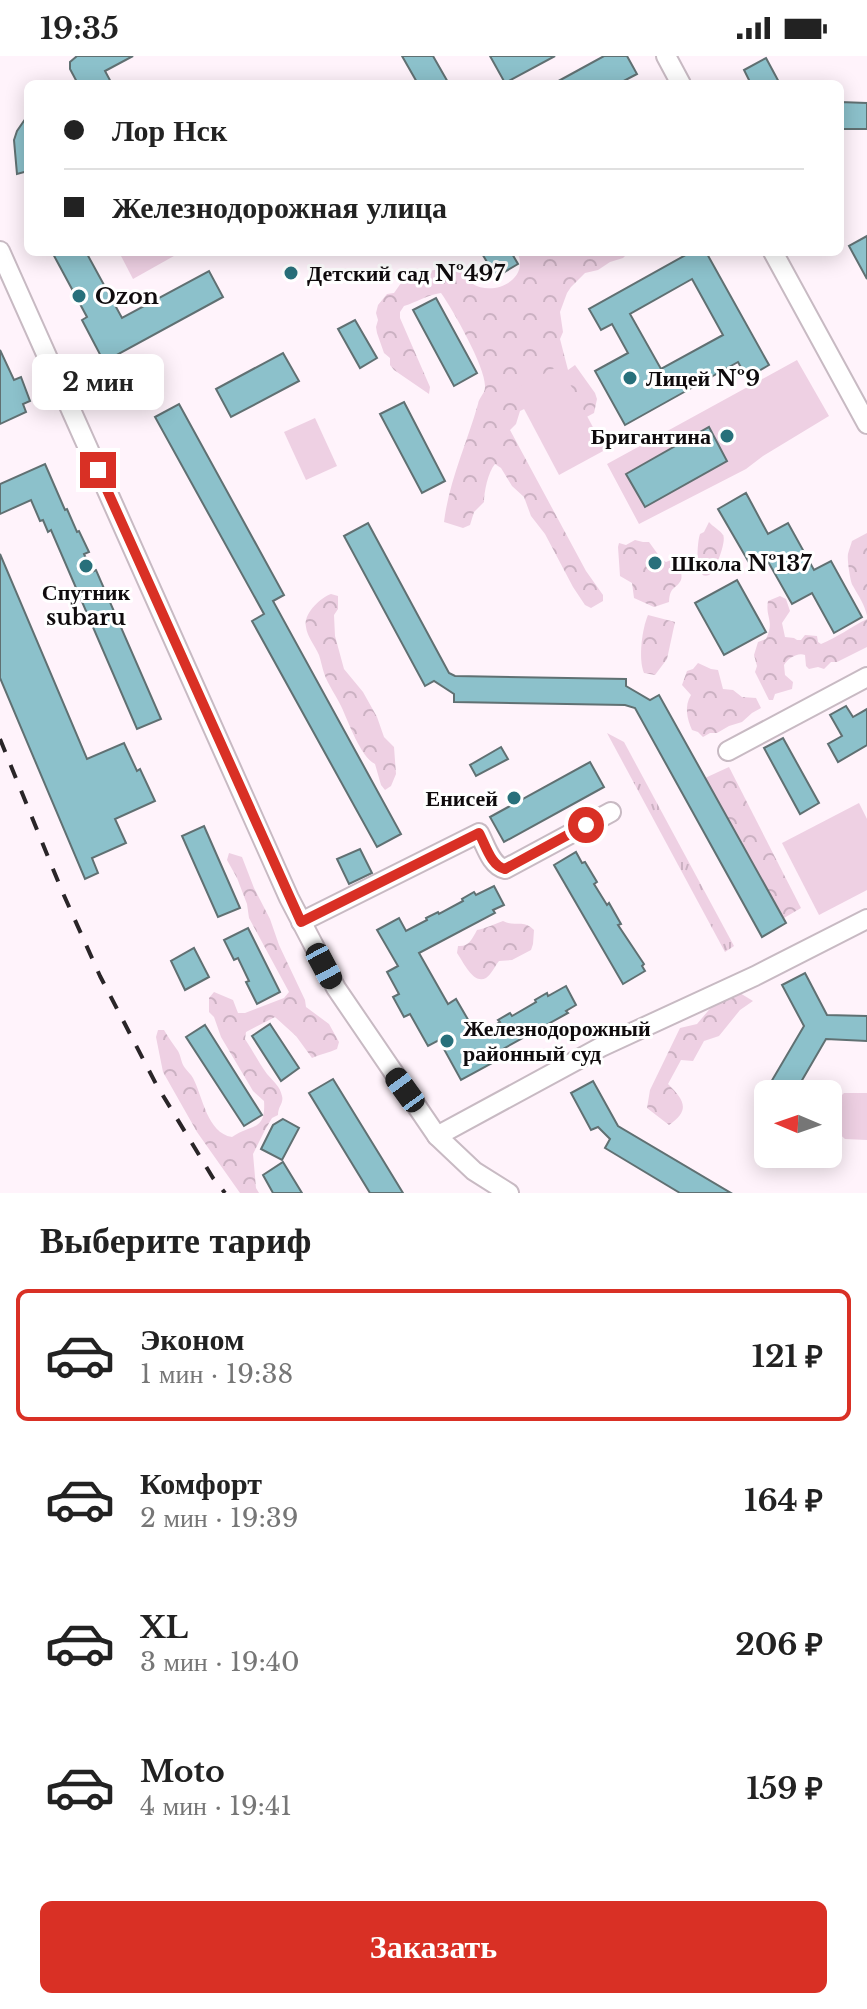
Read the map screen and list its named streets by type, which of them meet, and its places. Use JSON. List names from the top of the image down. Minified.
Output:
{"places":["Детский сад №497","Ozon","Лицей №9","Бригантина","Школа №137","Спутник subaru","Енисей","Железнодорожный районный суд"],"north":"left","page":{"status":"19:35","banner":["Лор Нск","Железнодорожная улица"],"bubble":"2 мин","heading":"Выберите тариф","list":[{"name":"Эконом","note":"1 мин · 19:38","value":"121 ₽"},{"name":"Комфорт","note":"2 мин · 19:39","value":"164 ₽"},{"name":"XL","note":"3 мин · 19:40","value":"206 ₽"},{"name":"Moto","note":"4 мин · 19:41","value":"159 ₽"}],"buttons":"Заказать"}}
